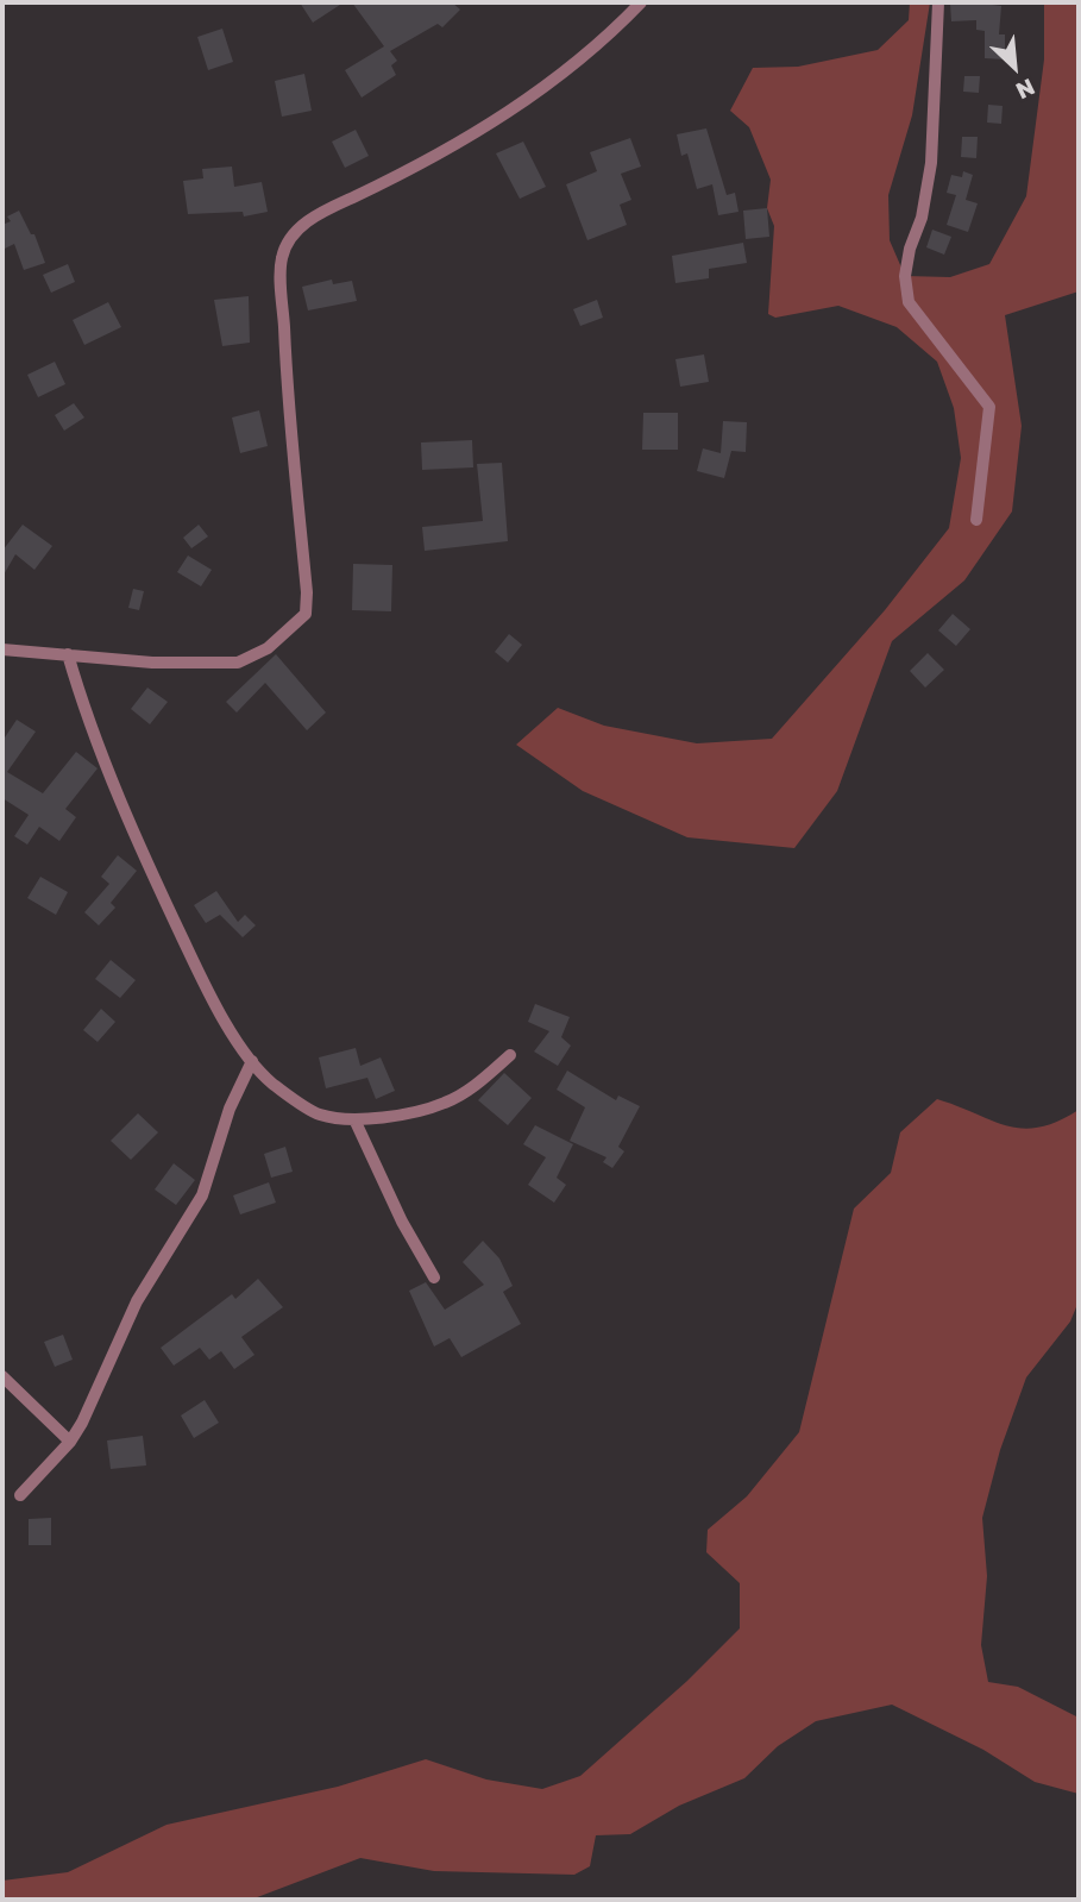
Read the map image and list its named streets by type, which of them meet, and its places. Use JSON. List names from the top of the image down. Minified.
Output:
{"north":"bottom right"}
